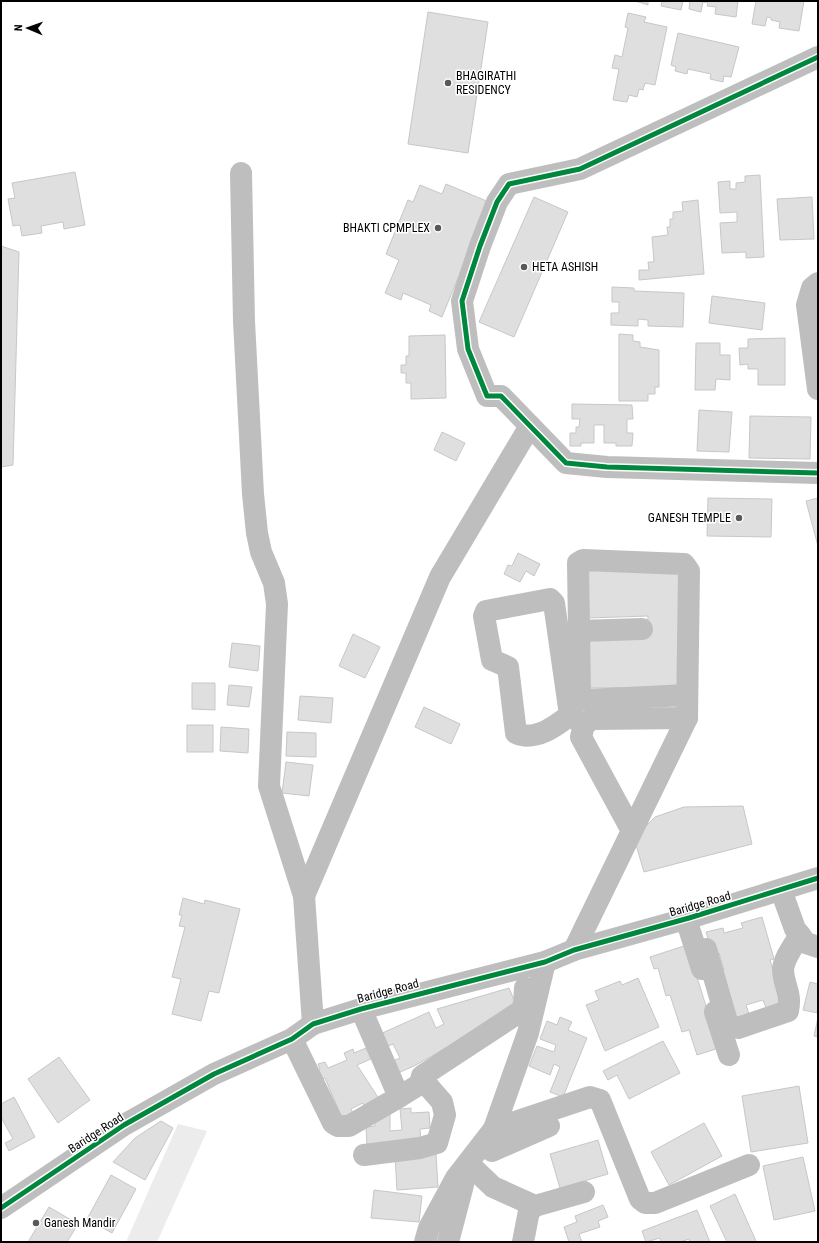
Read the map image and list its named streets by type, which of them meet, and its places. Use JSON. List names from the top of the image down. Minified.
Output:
{"streets":{"street":["Baridge Road"]},"places":["BHAGIRATHI RESIDENCY","BHAKTI CPMPLEX","HETA ASHISH","GANESH TEMPLE","Ganesh Mandir"],"north":"left"}
